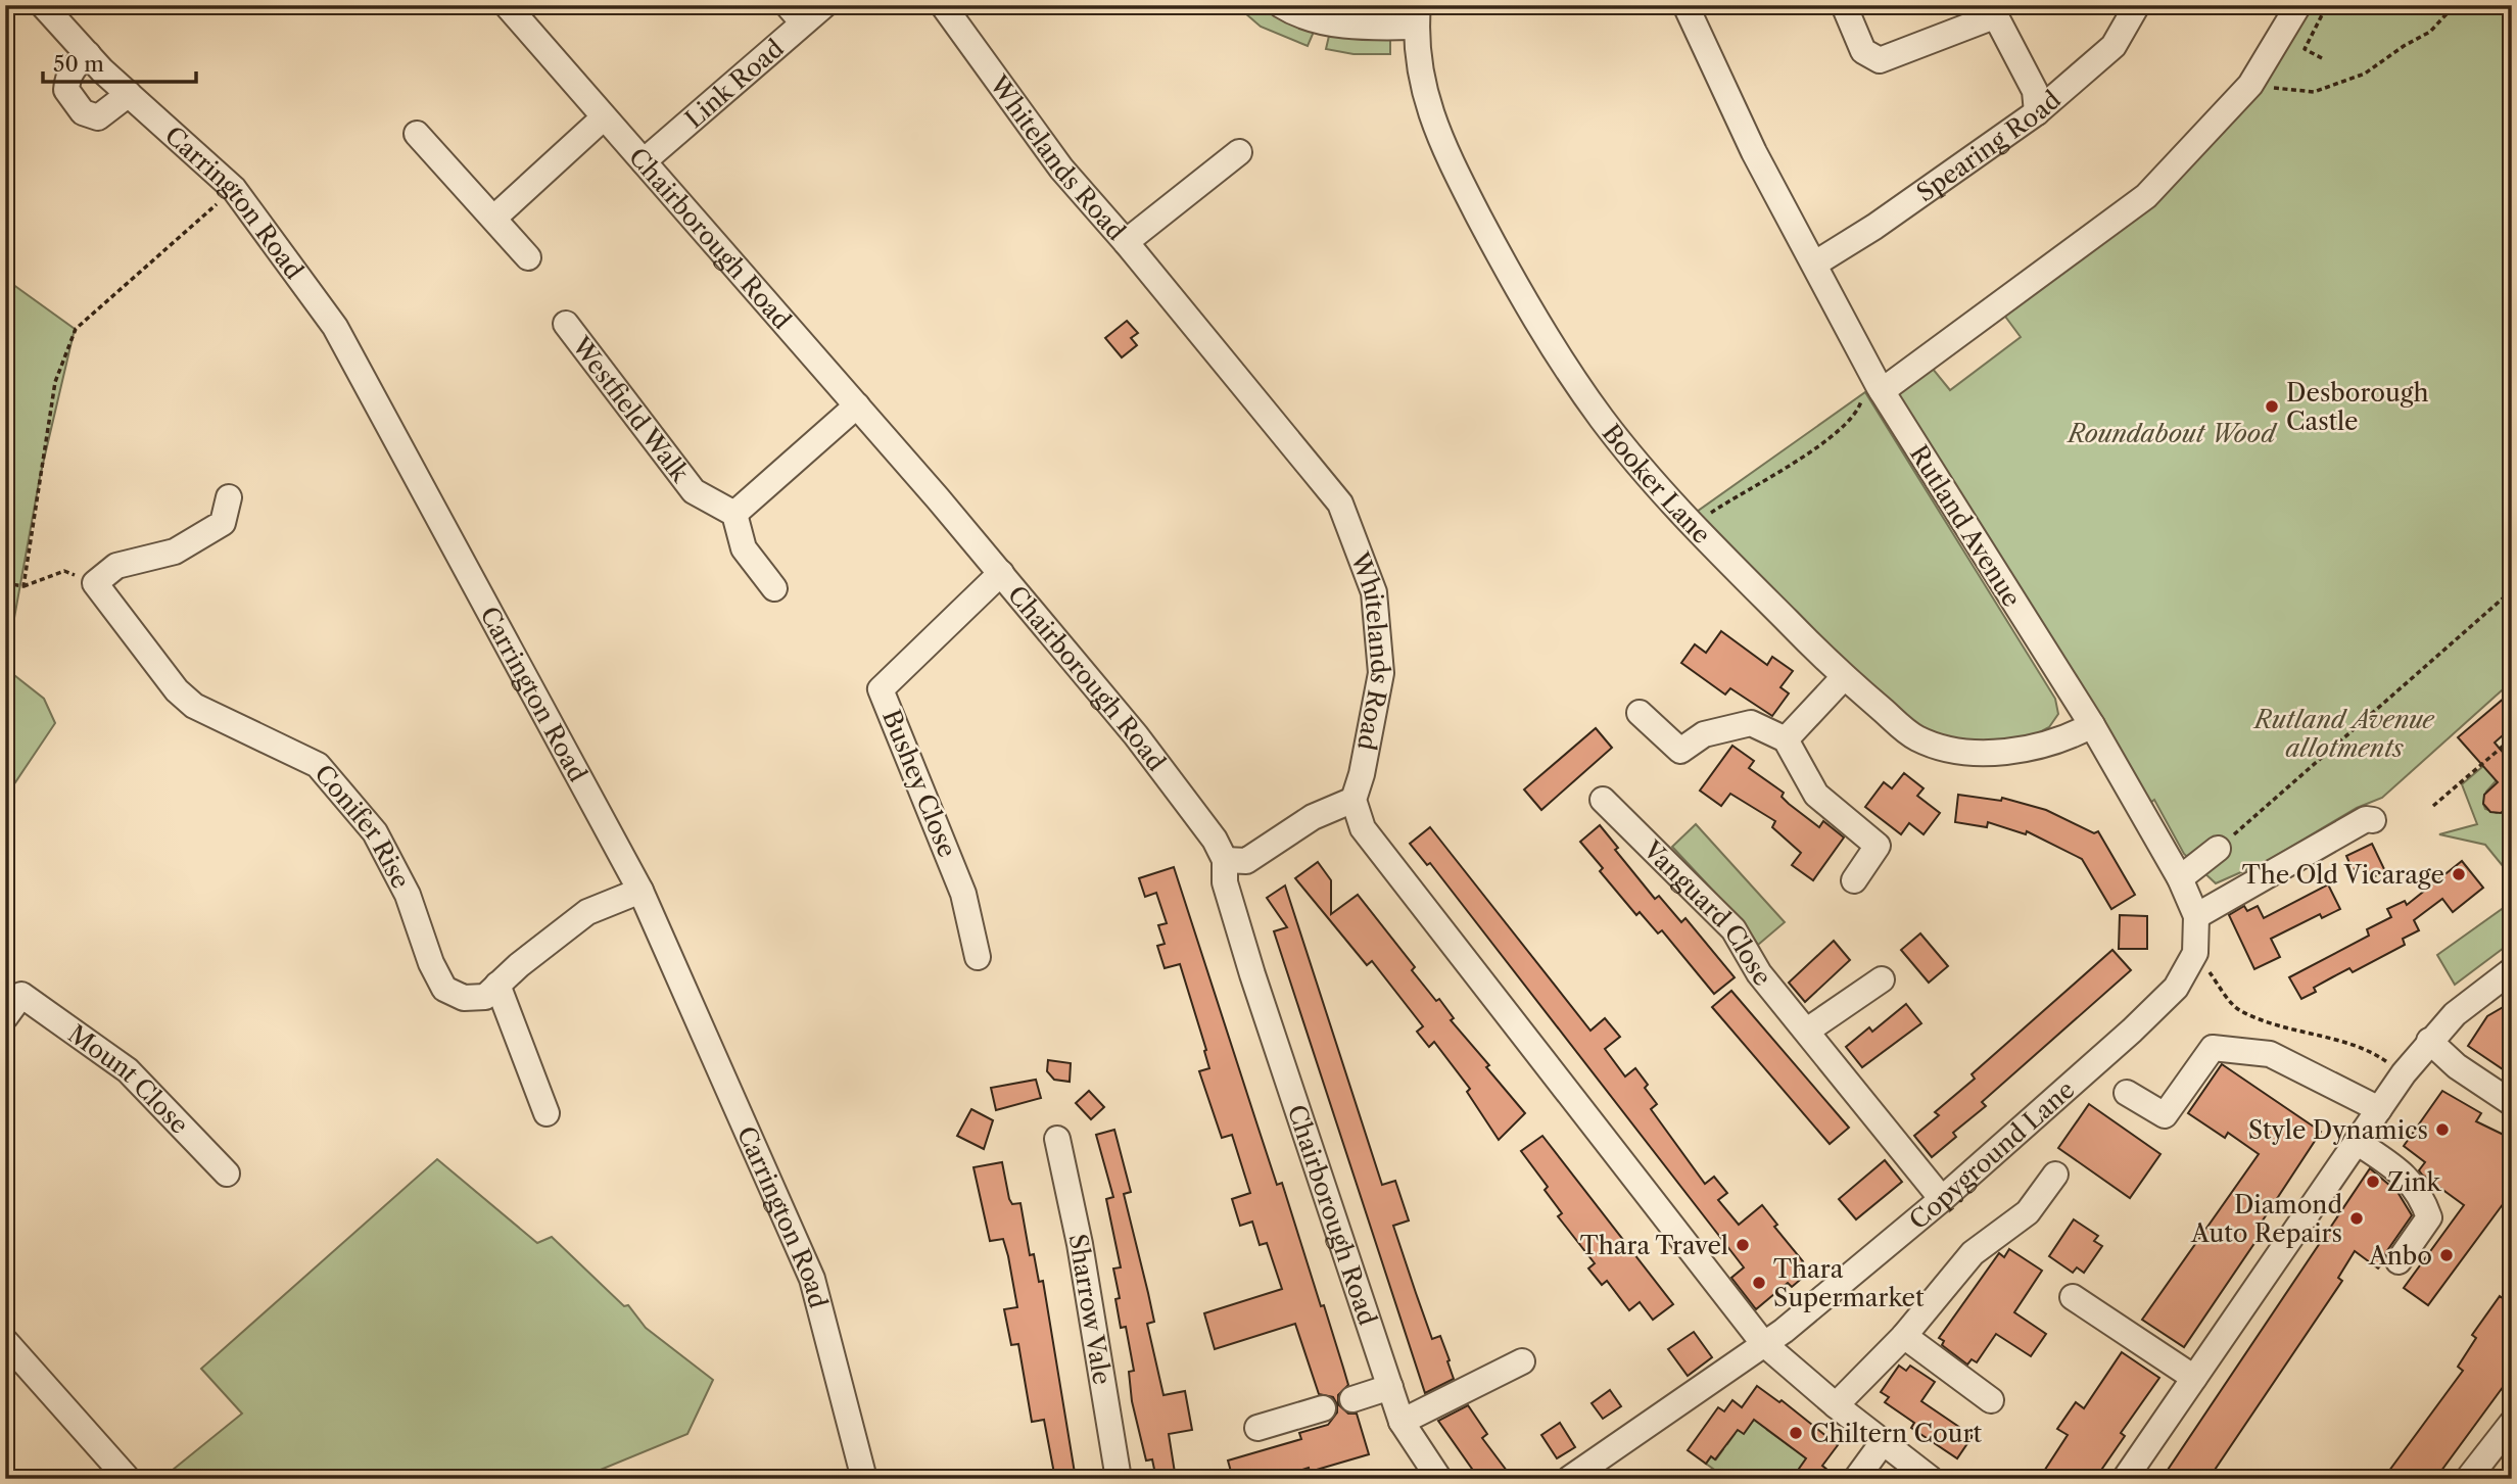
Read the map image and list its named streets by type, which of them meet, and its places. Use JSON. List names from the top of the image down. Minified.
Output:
{"streets":{"street":["Link Road","Spearing Road","Whitelands Road","Carrington Road","Chairborough Road","Westfield Walk","Booker Lane","Rutland Avenue","Bushey Close","Conifer Rise","Vanguard Close","Mount Close","Copyground Lane","Sharrow Vale"]},"crossings":[["Link Road","Chairborough Road"],["Spearing Road","Rutland Avenue"],["Carrington Road","Conifer Rise"],["Chairborough Road","Bushey Close"],["Booker Lane","Rutland Avenue"],["Rutland Avenue","Copyground Lane"],["Vanguard Close","Copyground Lane"]],"parks":["Roundabout Wood","Rutland Avenue allotments"],"places":["Desborough Castle","The Old Vicarage","Style Dynamics","Zink","Diamond Auto Repairs","Thara Travel","Anbo","Thara Supermarket","Chiltern Court"],"scale_bar":"50 m"}
